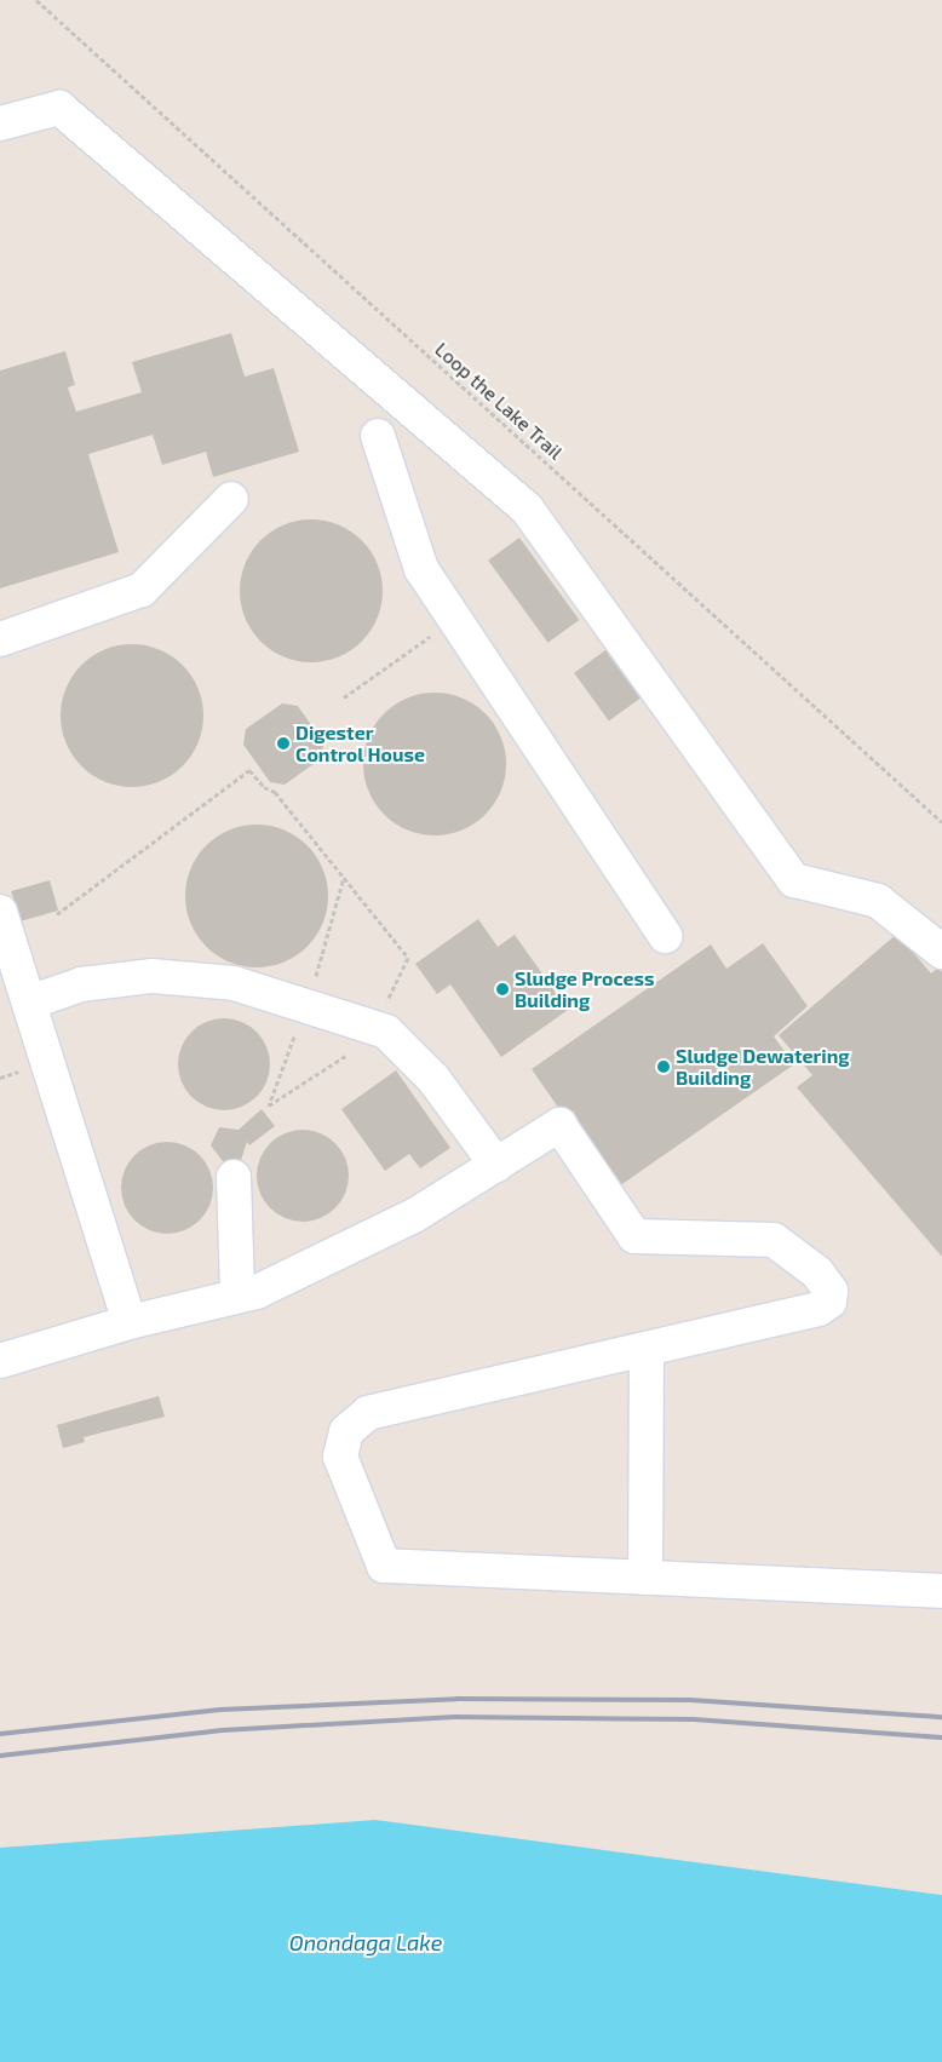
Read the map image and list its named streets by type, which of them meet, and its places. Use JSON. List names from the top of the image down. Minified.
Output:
{"streets":{"path":["Loop the Lake Trail"]},"water":["Onondaga Lake"],"places":["Digester Control House","Sludge Process Building","Sludge Dewatering Building"]}
